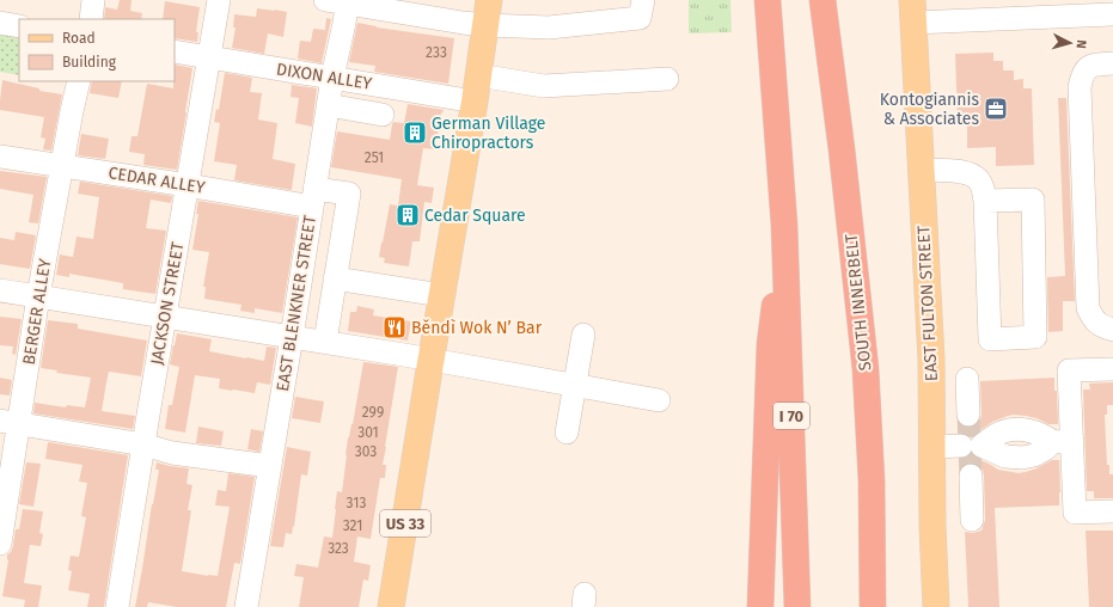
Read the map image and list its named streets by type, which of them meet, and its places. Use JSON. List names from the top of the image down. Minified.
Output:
{"streets":{"highway":["SOUTH INNERBELT","I 70"],"main road":["EAST FULTON STREET","US 33"],"street":["DIXON ALLEY","CEDAR ALLEY","JACKSON STREET","EAST BLENKNER STREET","BERGER ALLEY"]},"crossings":[["DIXON ALLEY","JACKSON STREET"],["DIXON ALLEY","EAST BLENKNER STREET"],["DIXON ALLEY","US 33"],["CEDAR ALLEY","JACKSON STREET"],["CEDAR ALLEY","EAST BLENKNER STREET"],["CEDAR ALLEY","BERGER ALLEY"]],"places":{"office":["Kontogiannis & Associates"],"building":["German Village Chiropractors","Cedar Square"],"restaurant":["Běndì Wok N’ Bar"]},"house_numbers":["233","251","299","301","303","313","321","323"],"legend":["Road","Building"],"north":"right"}
